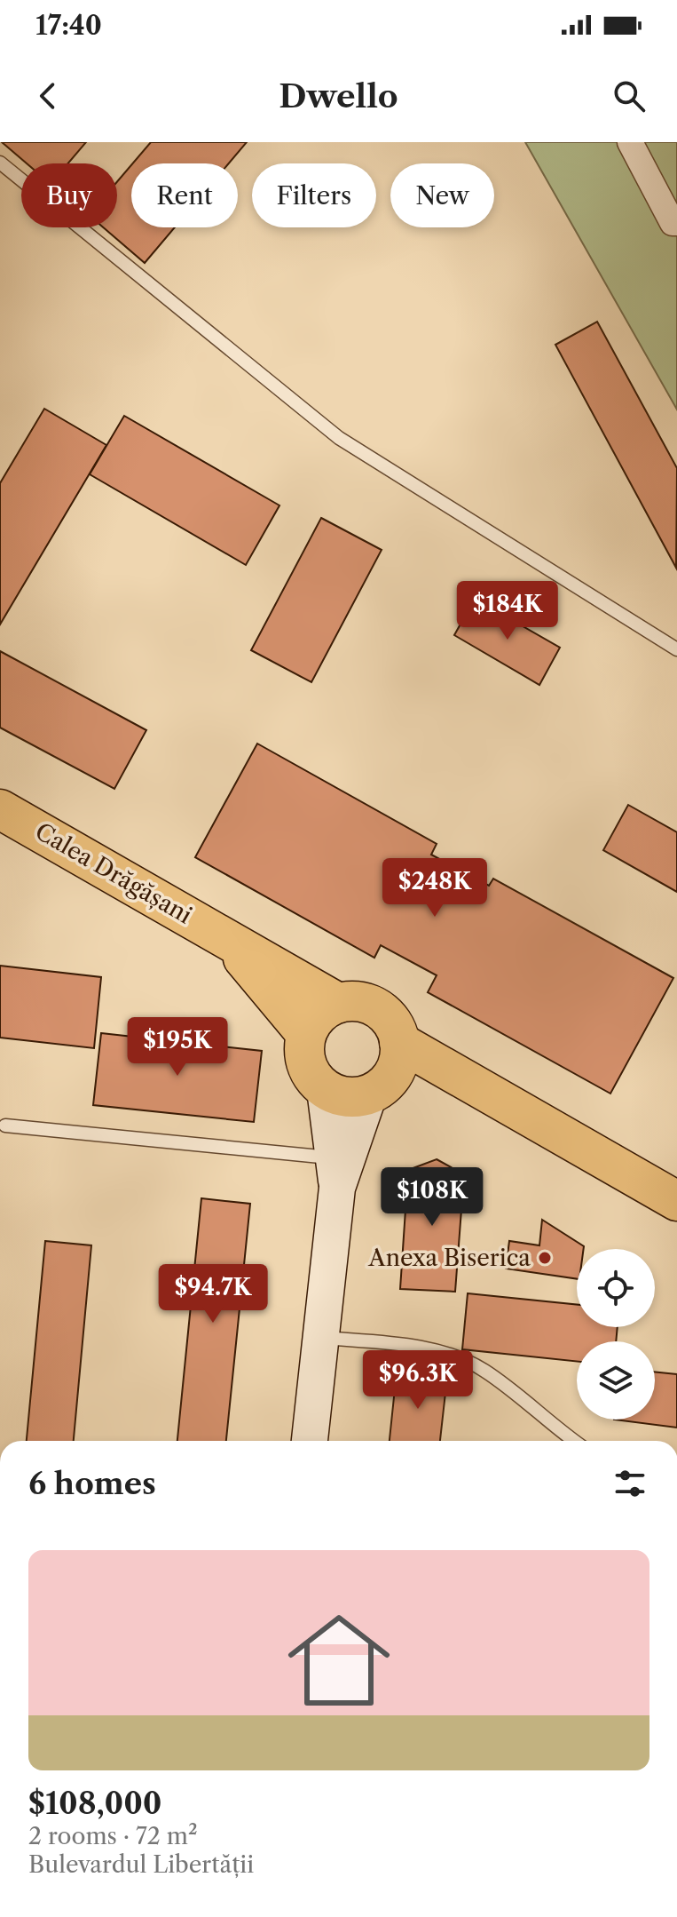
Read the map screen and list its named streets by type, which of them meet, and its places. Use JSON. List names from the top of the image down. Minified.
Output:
{"streets":{"main road":["Calea Drăgășani"]},"places":["Anexa Biserica"],"page":{"status":"17:40","header":"Dwello","chip":["Buy","Rent","Filters","New"],"price":["$184K","$248K","$195K","$108K","$94.7K","$96.3K"],"heading":"6 homes","list":[{"name":"$108,000","note":"2 rooms · 72 m² · Bulevardul Libertății"}]}}
